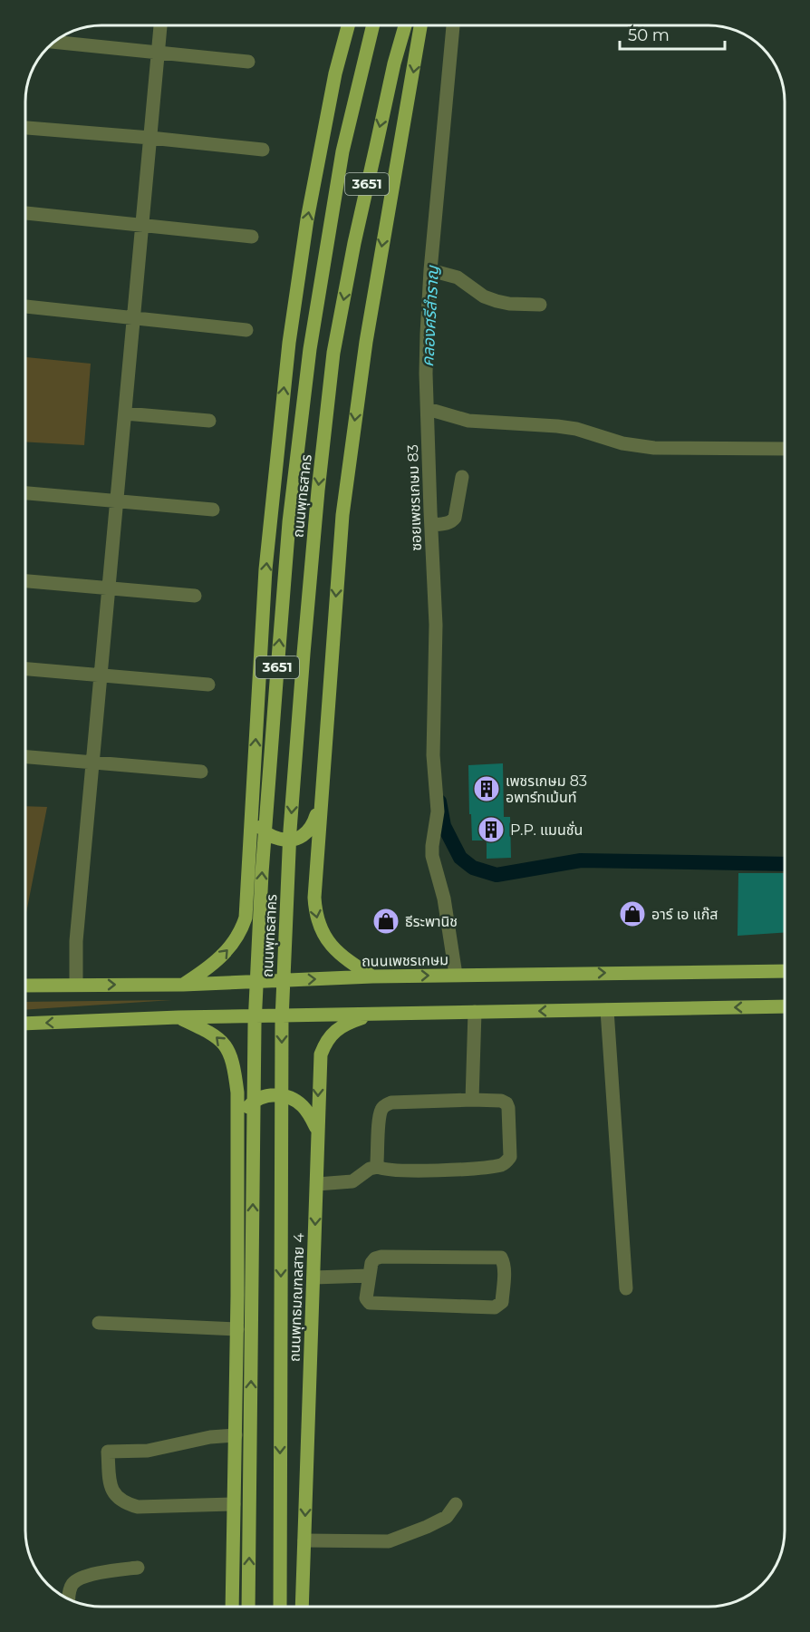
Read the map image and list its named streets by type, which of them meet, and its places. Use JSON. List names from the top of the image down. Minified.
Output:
{"streets":{"main road":["3651","ถนนพุทธสาคร","ถนนเพชรเกษม","ถนนพุทธมณฑลสาย 4"],"street":["ซอยเพชรเกษม 83"]},"crossings":[["ถนนพุทธสาคร","ถนนพุทธมณฑลสาย 4"],["ซอยเพชรเกษม 83","ถนนเพชรเกษม"]],"water":["คลองศรีสำราญ"],"places":{"building":["เพชรเกษม 83 อพาร์ทเม้นท์","P.P. แมนชั่น"],"shop":["อาร์ เอ แก๊ส","ธีระพานิช"]},"scale_bar":"50 m"}
